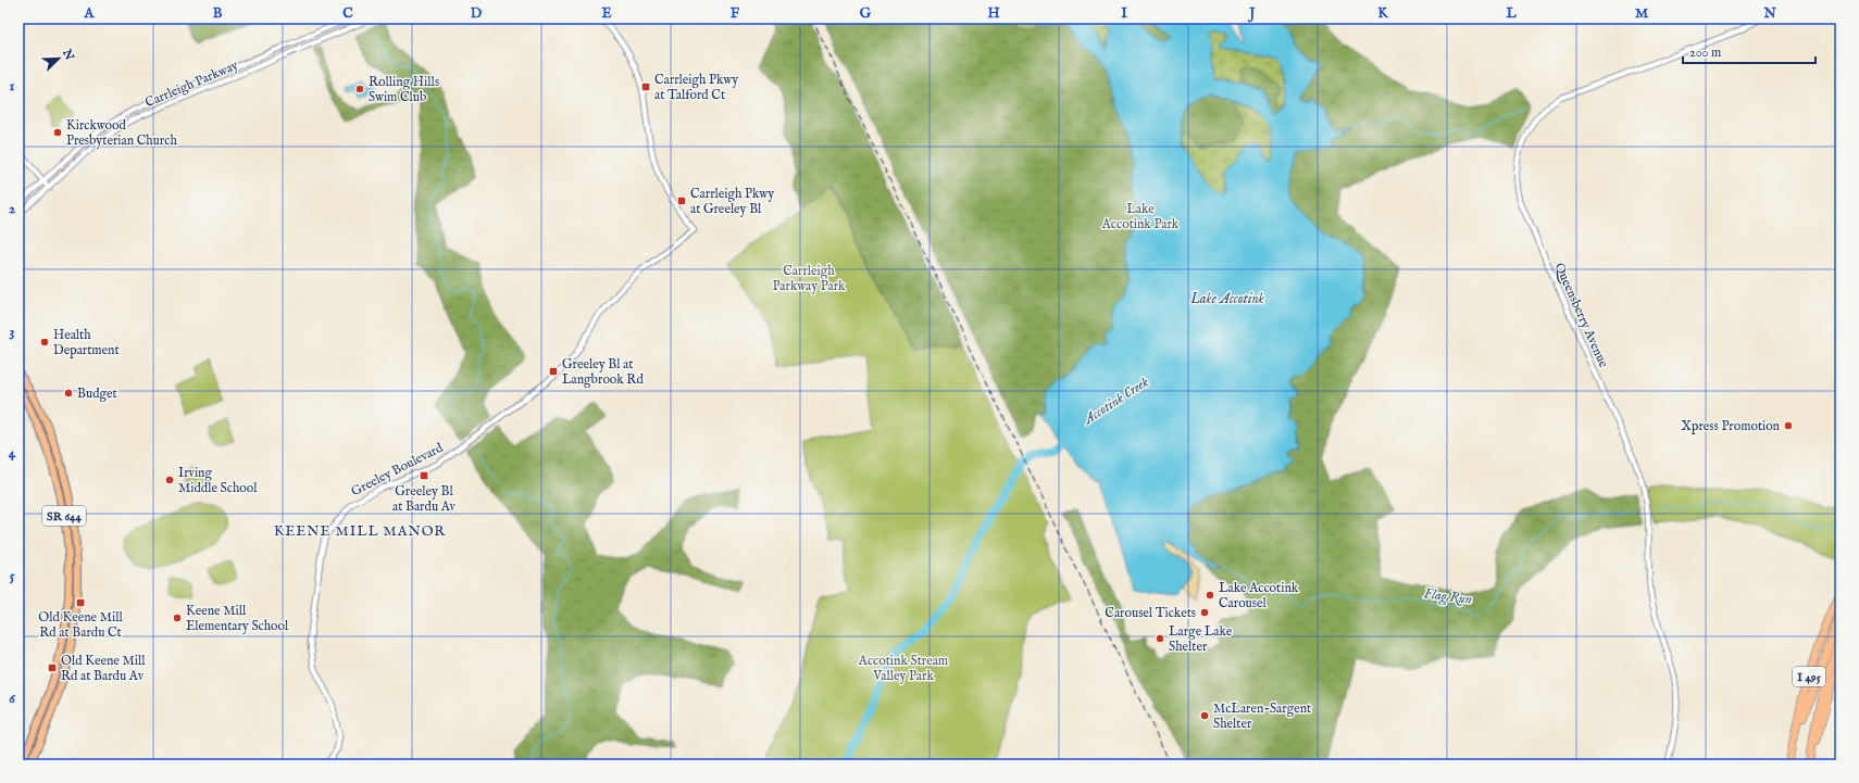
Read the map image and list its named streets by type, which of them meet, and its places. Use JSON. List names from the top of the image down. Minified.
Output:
{"streets":{"highway":["I 495"],"main road":["SR 644"],"street":["Carrleigh Parkway","Queensberry Avenue","Greeley Boulevard"]},"districts":["KEENE MILL MANOR"],"water":["Lake Accotink","Accotink Creek","Flag Run"],"parks":["Lake Accotink Park","Carrleigh Parkway Park","Accotink Stream Valley Park"],"places":{"transit":["Carrleigh Pkwy at Talford Ct","Carrleigh Pkwy at Greeley Bl","Greeley Bl at Langbrook Rd","Greeley Bl at Bardu Av","Old Keene Mill Rd at Bardu Ct","Old Keene Mill Rd at Bardu Av"],"other":["Rolling Hills Swim Club","Kirckwood Presbyterian Church","Health Department","Budget","Xpress Promotion","Irving Middle School","Lake Accotink Carousel","Carousel Tickets","Keene Mill Elementary School","Large Lake Shelter","McLaren-Sargent Shelter"]},"scale_bar":"200 m","north":"top right","grid":{"columns":["A","B","C","D","E","F","G","H","I","J","K","L","M","N"],"rows":["1","2","3","4","5","6"]}}
